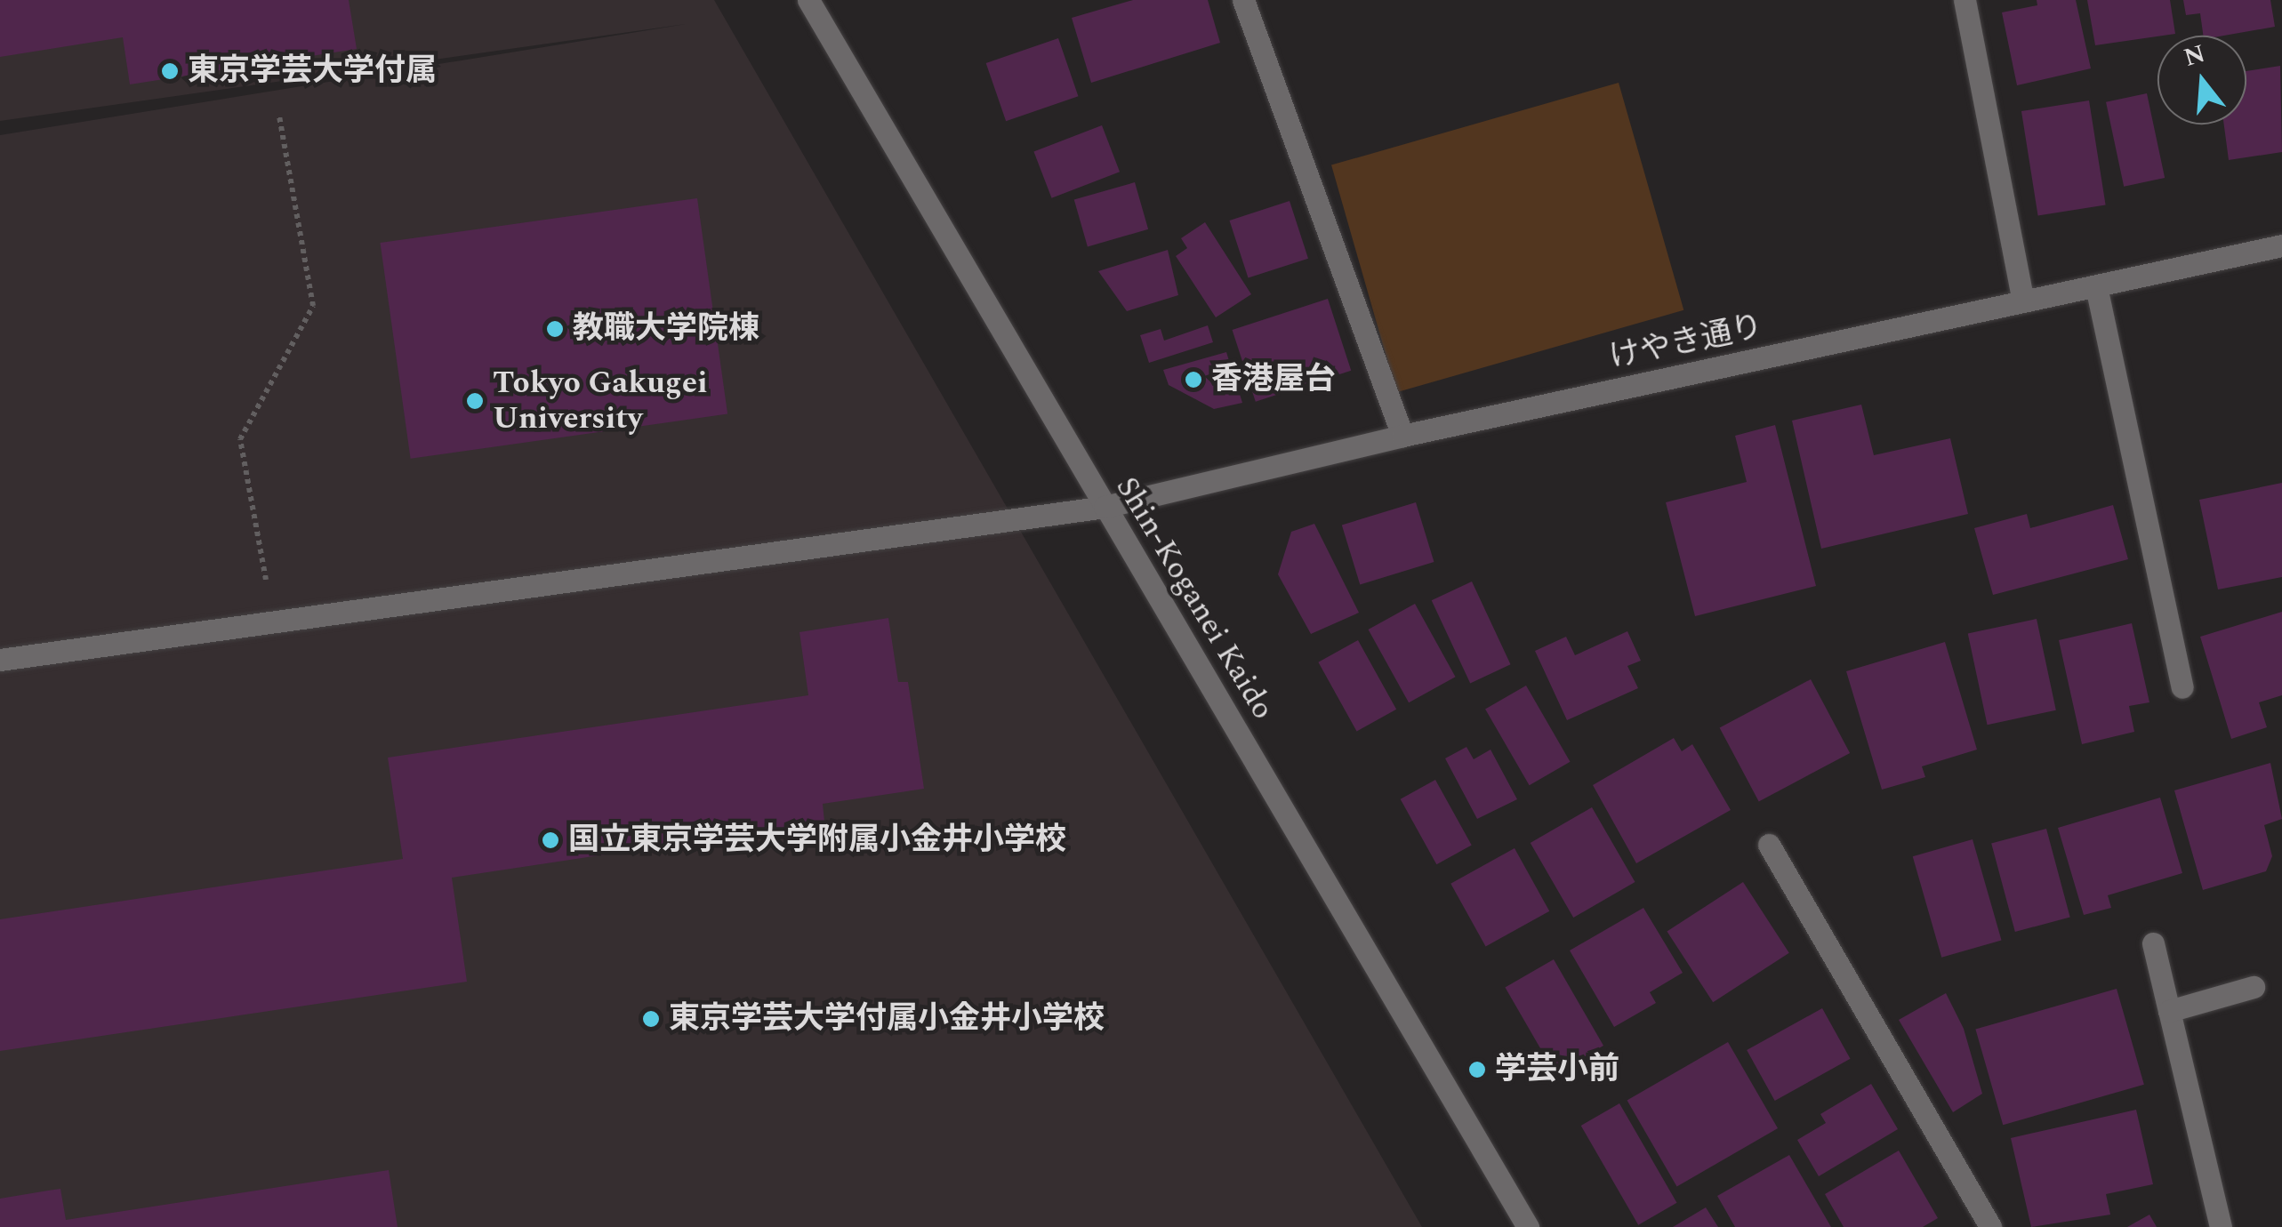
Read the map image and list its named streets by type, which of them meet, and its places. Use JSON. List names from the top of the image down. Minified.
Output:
{"streets":{"main road":["けやき通り","Shin-Koganei Kaido"]},"crossings":[["けやき通り","Shin-Koganei Kaido"]],"places":["東京学芸大学付属","教職大学院棟","香港屋台","Tokyo Gakugei University","国立東京学芸大学附属小金井小学校","東京学芸大学付属小金井小学校","学芸小前"],"north":"top"}
